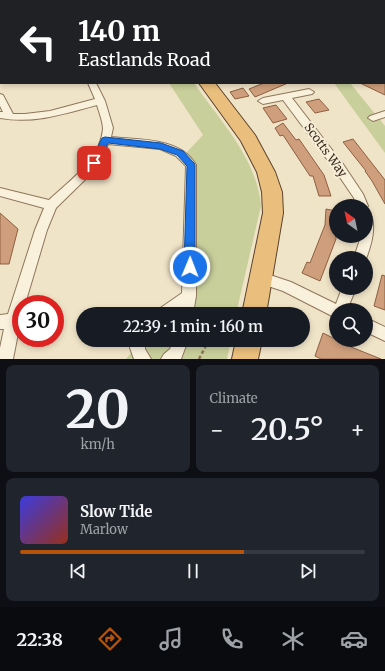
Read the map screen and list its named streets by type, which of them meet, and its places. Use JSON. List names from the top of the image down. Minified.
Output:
{"streets":{"street":["Scotts Way"]},"north":"top left","page":{"turn":["140 m","Eastlands Road"],"limit":"30","trip":"22:39 · 1 min · 160 m","tile":[["20","km/h"],"Climate"],"heat":["−","20.5°","+"],"song":["Slow Tide","Marlow"],"tabs":"22:38"}}
